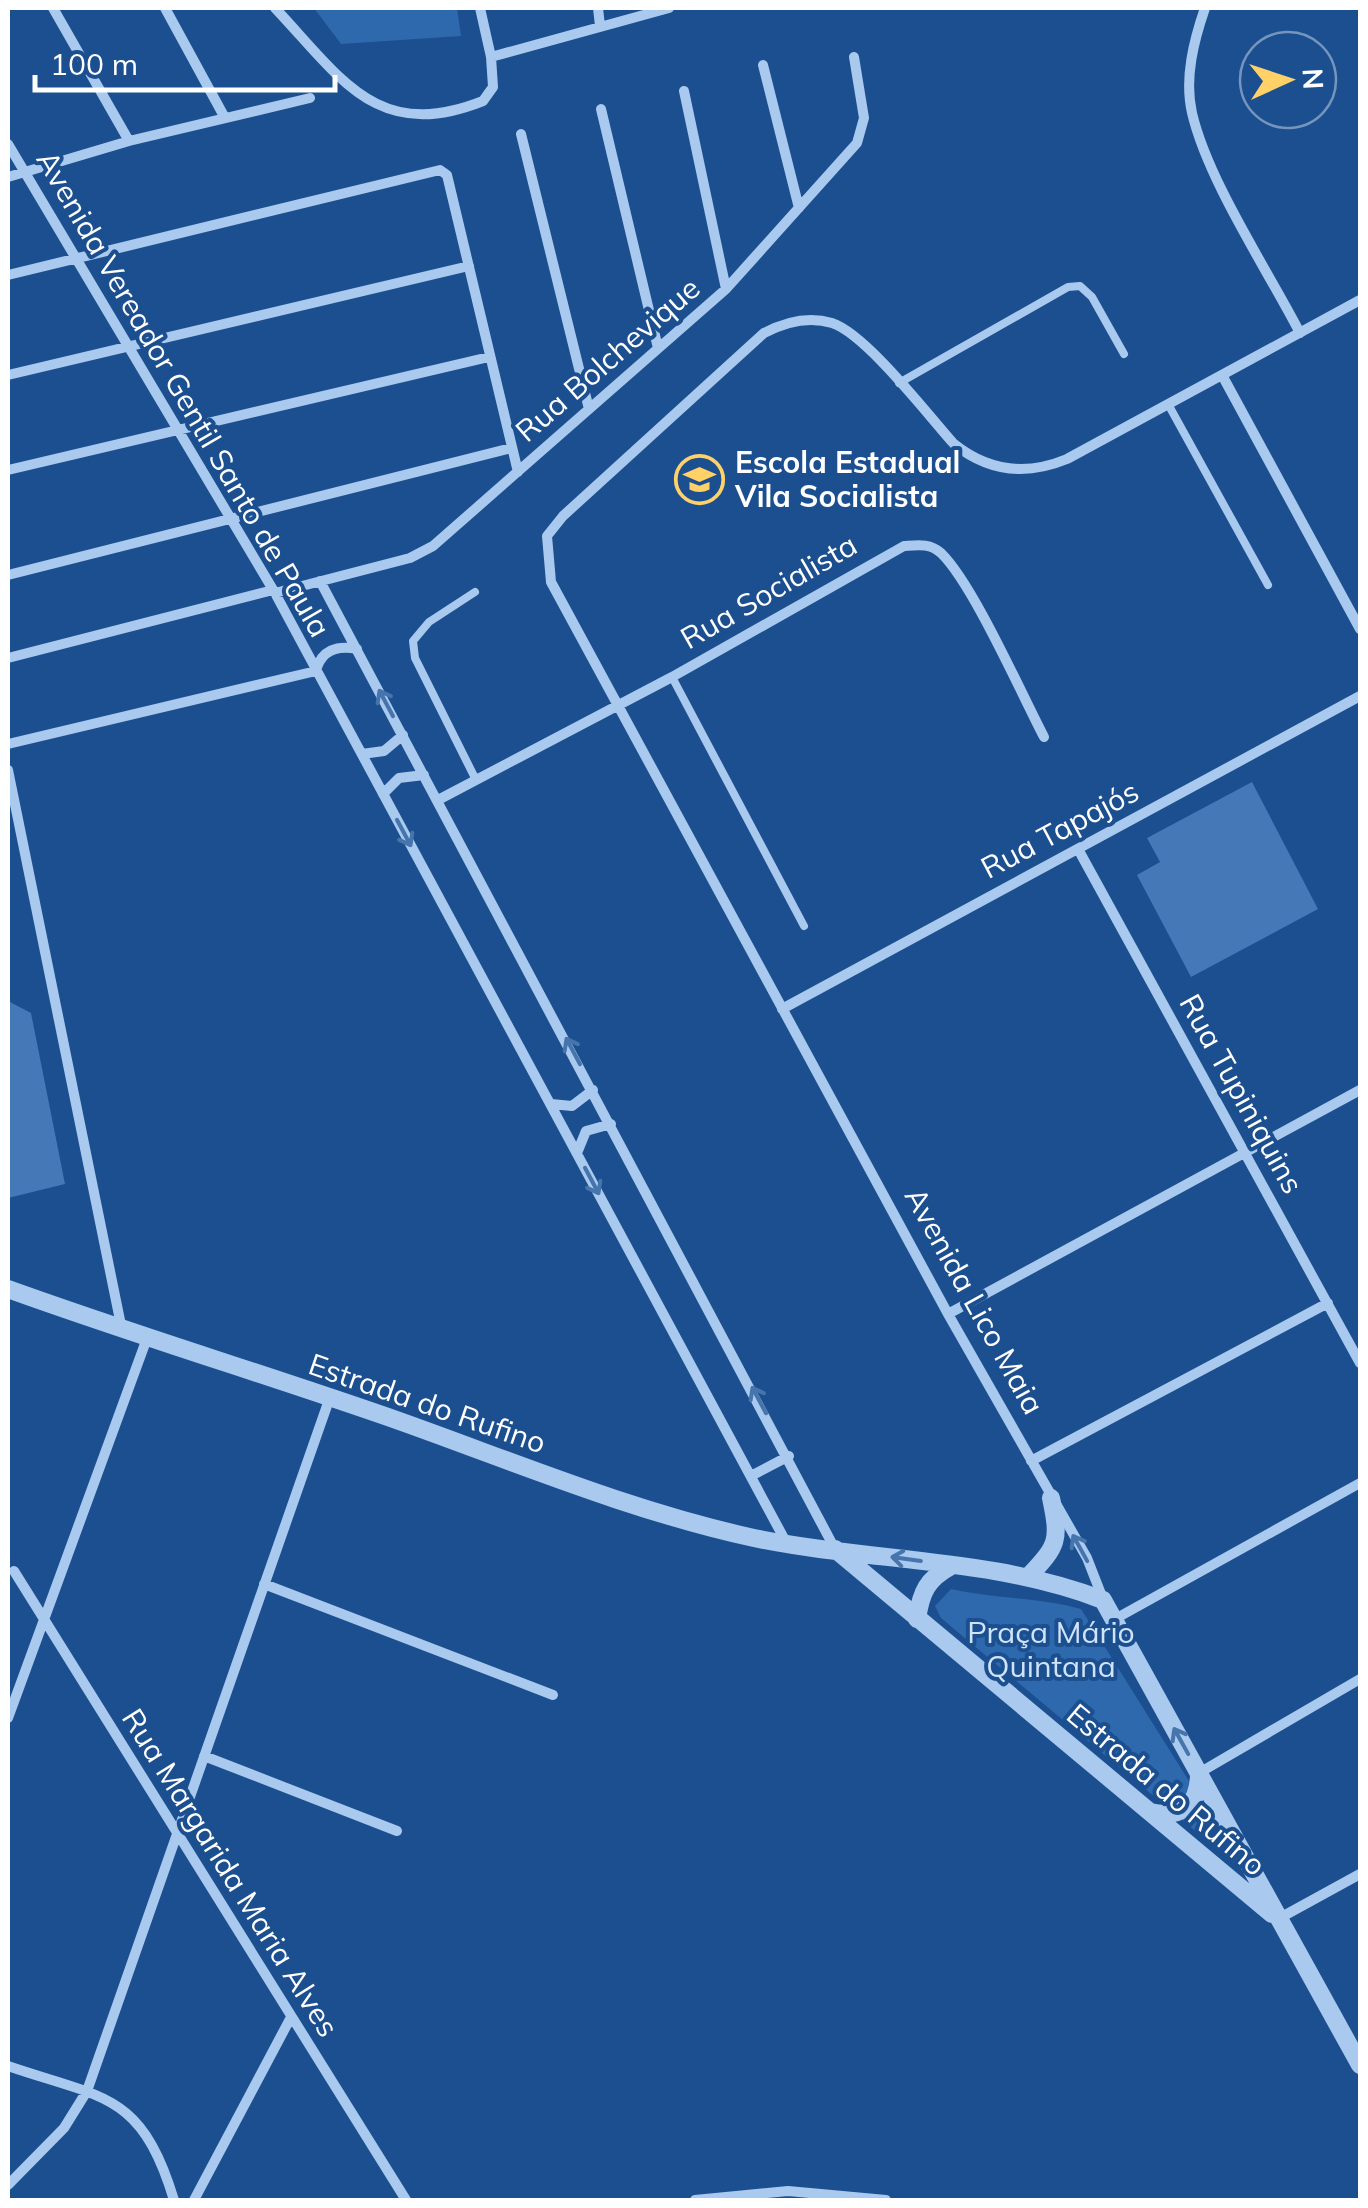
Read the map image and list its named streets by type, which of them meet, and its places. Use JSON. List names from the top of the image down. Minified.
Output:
{"streets":{"street":["Rua Bolchevique","Avenida Vereador Gentil Santo de Paula","Rua Socialista","Rua Tapajós","Rua Tupiniquins","Avenida Lico Maia","Estrada do Rufino","Rua Margarida Maria Alves"]},"crossings":[["Rua Bolchevique","Avenida Vereador Gentil Santo de Paula"],["Avenida Vereador Gentil Santo de Paula","Rua Socialista"],["Avenida Vereador Gentil Santo de Paula","Estrada do Rufino"],["Rua Socialista","Avenida Lico Maia"],["Rua Tapajós","Rua Tupiniquins"],["Rua Tapajós","Avenida Lico Maia"],["Avenida Lico Maia","Estrada do Rufino"]],"parks":["Praça Mário Quintana"],"places":{"school or university":["Escola Estadual Vila Socialista"]},"scale_bar":"100 m","north":"right"}
